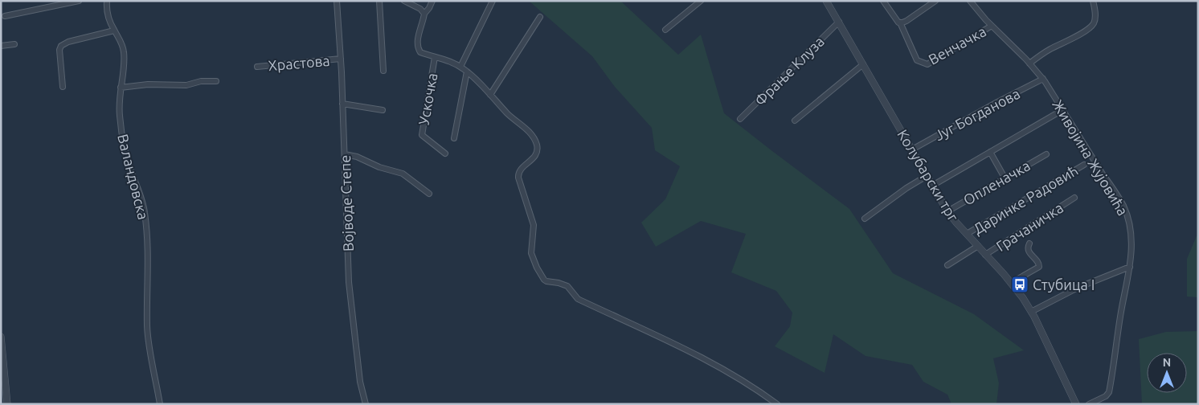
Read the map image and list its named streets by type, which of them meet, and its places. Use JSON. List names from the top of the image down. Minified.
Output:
{"streets":{"street":["Венчачка","Храстова","Фрање Клуза","Ускочка","Југ Богданова","Живојина Жујовића","Колубарски трг","Валандовска","Опленачка","Даринке Радовић","Војводе Степе","Грачаничка"]},"crossings":[["Венчачка","Живојина Жујовића"],["Храстова","Војводе Степе"],["Фрање Клуза","Колубарски трг"],["Југ Богданова","Живојина Жујовића"],["Југ Богданова","Колубарски трг"],["Колубарски трг","Опленачка"],["Колубарски трг","Даринке Радовић"],["Колубарски трг","Грачаничка"]],"places":{"bus stop":["Стубица I"]},"north":"top"}
